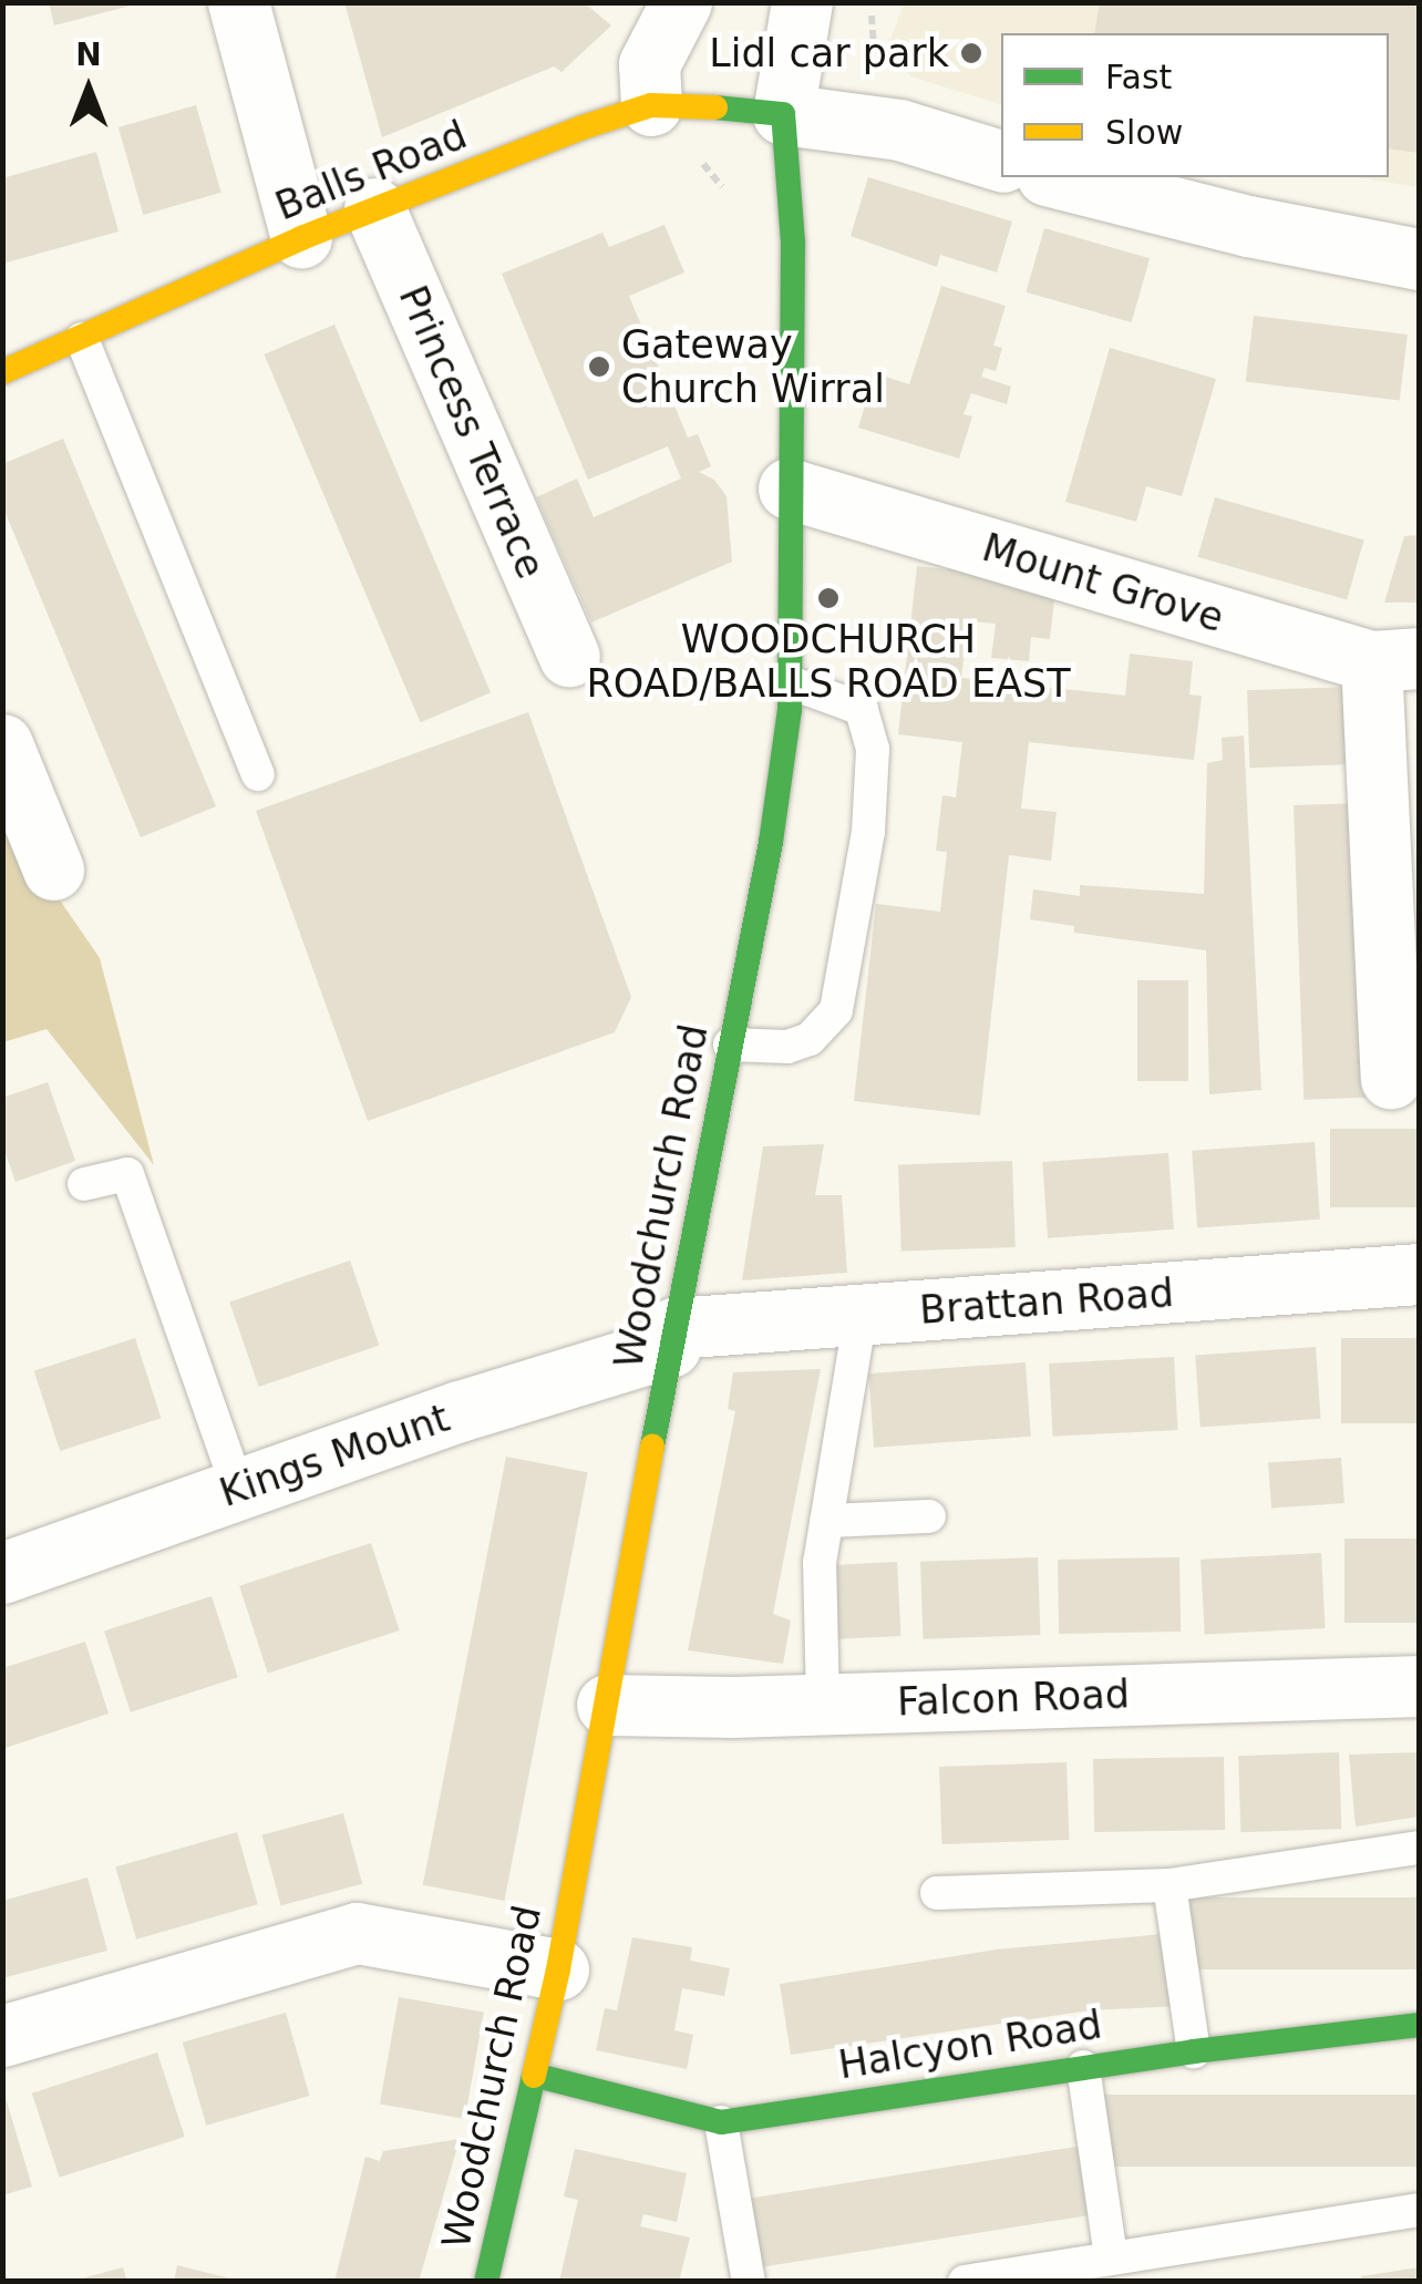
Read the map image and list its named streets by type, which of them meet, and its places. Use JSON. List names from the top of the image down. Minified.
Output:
{"streets":{"street":["Balls Road","Princess Terrace","Mount Grove","Woodchurch Road","Brattan Road","Kings Mount","Falcon Road","Halcyon Road"]},"crossings":[["Balls Road","Princess Terrace"],["Balls Road","Woodchurch Road"],["Mount Grove","Woodchurch Road"],["Woodchurch Road","Brattan Road"],["Woodchurch Road","Kings Mount"],["Woodchurch Road","Falcon Road"],["Woodchurch Road","Halcyon Road"],["Brattan Road","Kings Mount"]],"places":["Lidl car park","Gateway Church Wirral","WOODCHURCH ROAD/BALLS ROAD EAST"],"legend":["Fast","Slow"],"north":"top"}
